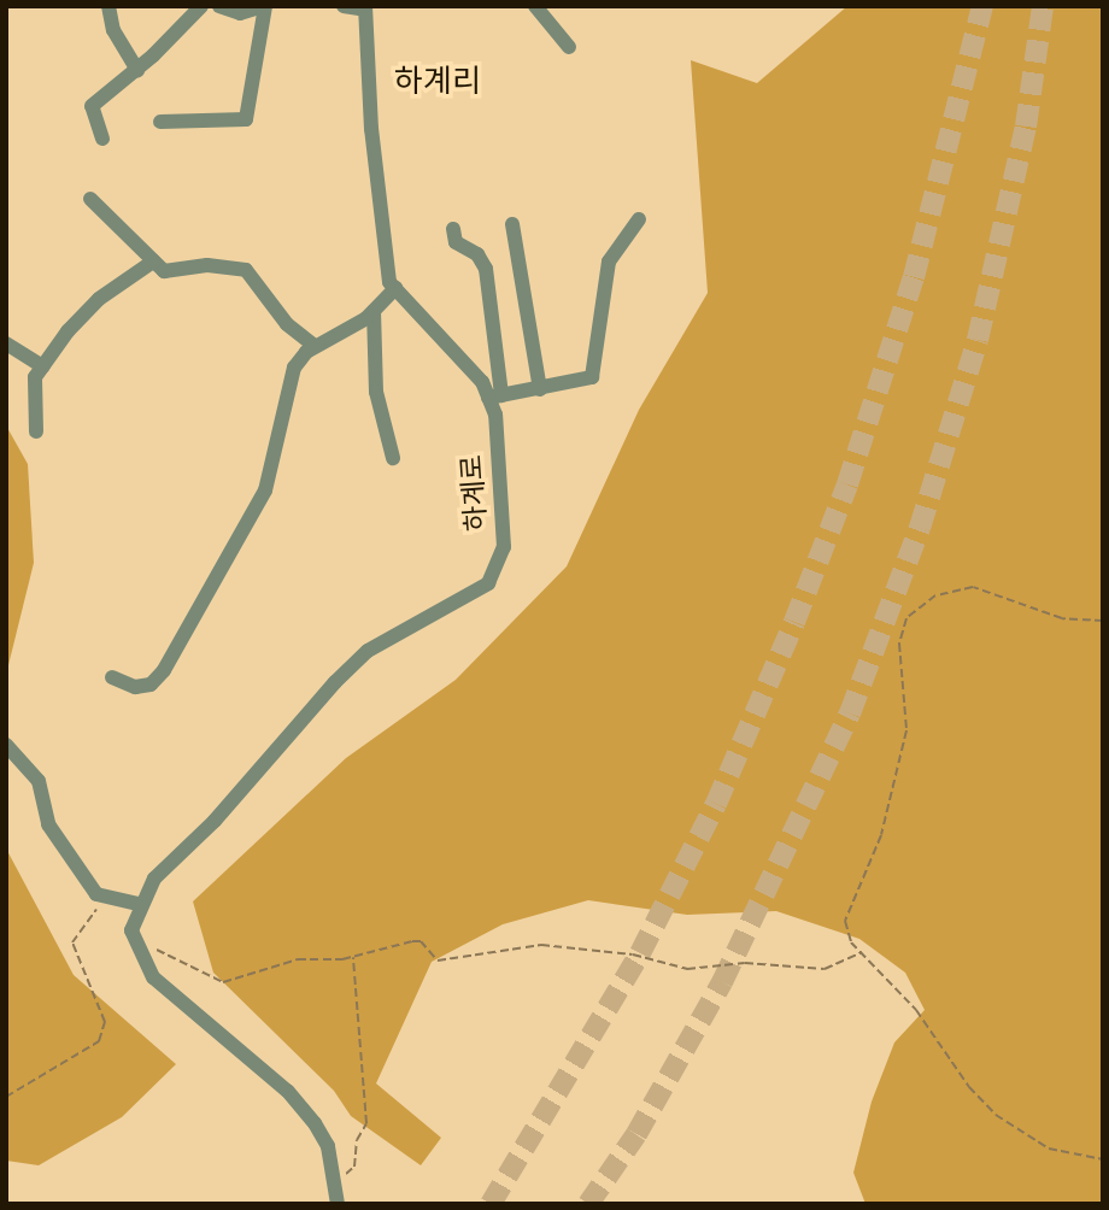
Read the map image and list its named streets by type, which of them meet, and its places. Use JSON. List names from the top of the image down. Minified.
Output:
{"streets":{"street":["하계로"]},"districts":["하계리"]}
